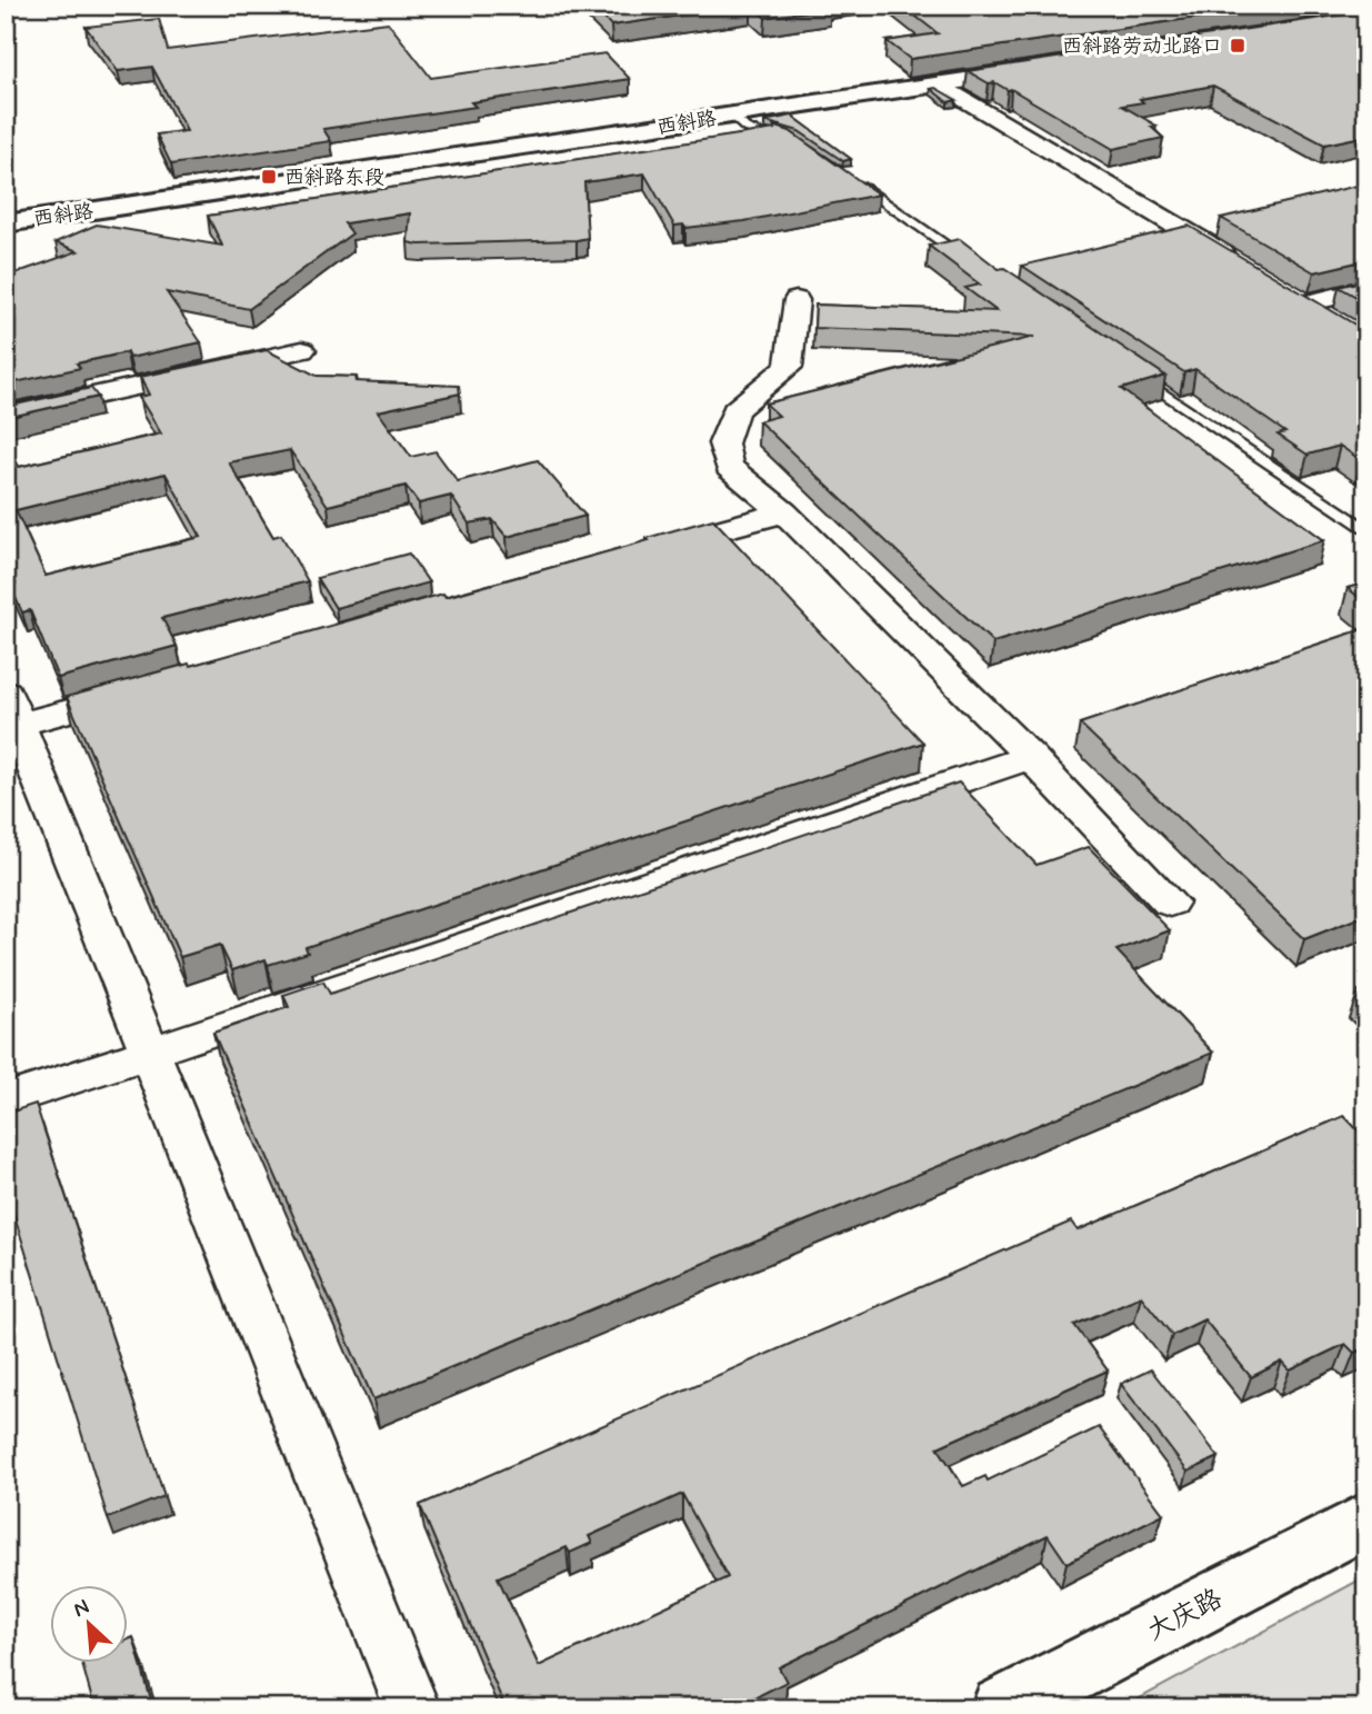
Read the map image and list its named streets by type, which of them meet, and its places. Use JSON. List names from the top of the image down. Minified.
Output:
{"streets":{"street":["西斜路","大庆路"]},"places":{"transit":["西斜路劳动北路口","西斜路东段"]},"north":"top left"}
